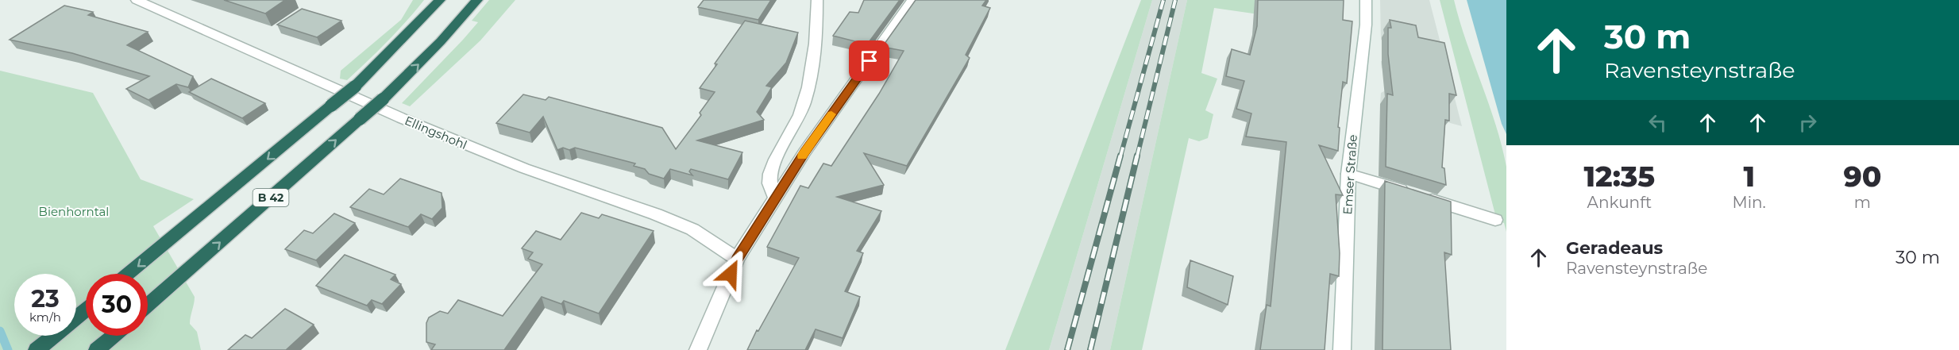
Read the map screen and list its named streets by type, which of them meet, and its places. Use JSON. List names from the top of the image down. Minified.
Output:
{"streets":{"highway":["B 42"],"street":["Ellingshohl","Emser Straße"]},"parks":["Bienhorntal"],"page":{"turn":["30 m","Ravensteynstraße"],"eta":["12:35","Ankunft","1","Min.","90","m"],"list":[{"name":"Geradeaus","note":"Ravensteynstraße","value":"30 m"}],"speed":"23 km/h","limit":"30"}}
